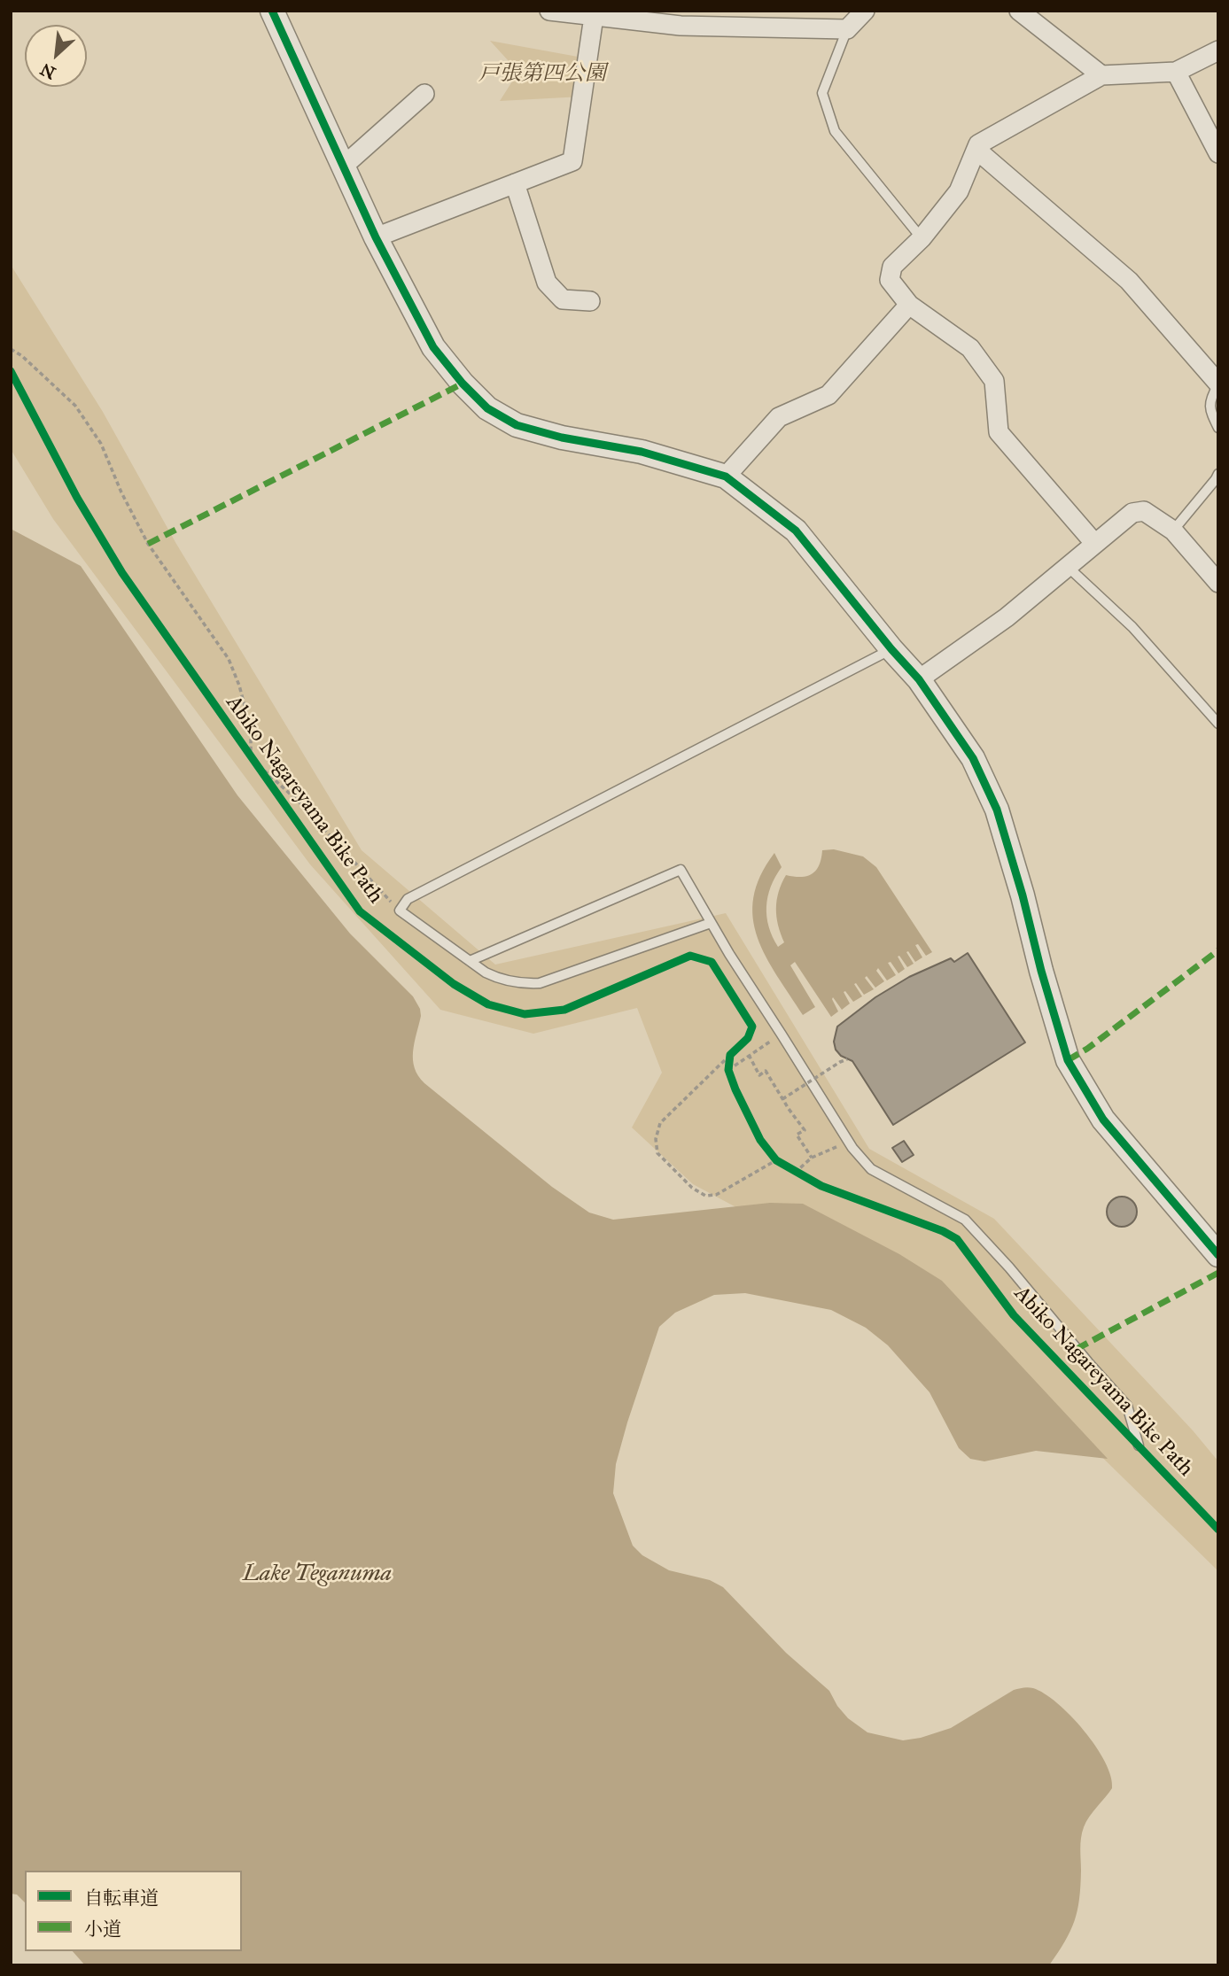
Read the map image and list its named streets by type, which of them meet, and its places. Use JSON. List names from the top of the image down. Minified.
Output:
{"streets":{"cycle path":["Abiko Nagareyama Bike Path"]},"water":["Lake Teganuma"],"parks":["戸張第四公園"],"legend":["自転車道","小道"],"north":"bottom left"}
